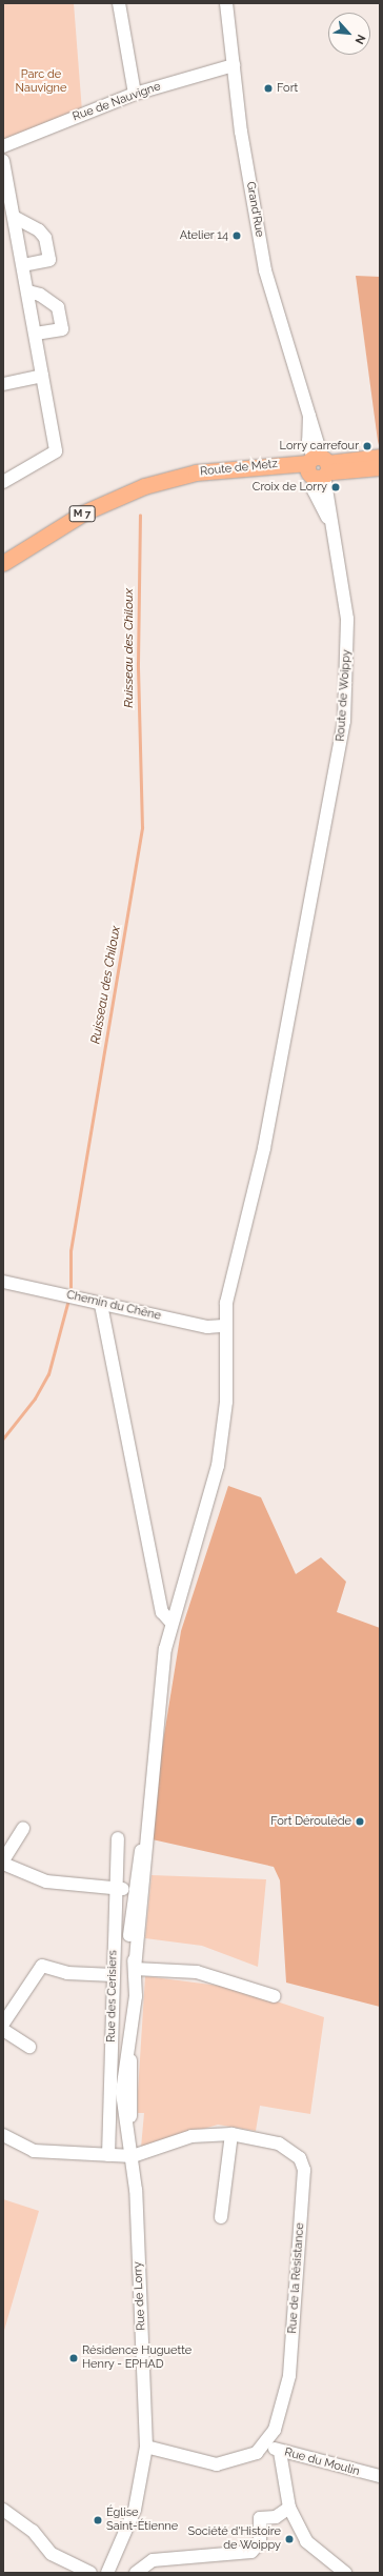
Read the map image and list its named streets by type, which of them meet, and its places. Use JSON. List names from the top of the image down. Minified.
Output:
{"streets":{"main road":["Route de Metz","M 7"],"street":["Rue de Nauvigne","Grand'Rue","Route de Woippy","Chemin du Chêne","Rue des Cerisiers","Rue de la Résistance","Rue de Lorry","Rue du Moulin"]},"crossings":[["Rue de Nauvigne","Grand'Rue"],["Grand'Rue","Route de Metz"],["Grand'Rue","Route de Woippy"],["Route de Metz","Route de Woippy"],["Route de Woippy","Chemin du Chêne"],["Route de Woippy","Rue de Lorry"],["Chemin du Chêne","Rue de Lorry"],["Rue de la Résistance","Rue de Lorry"],["Rue de la Résistance","Rue du Moulin"]],"water":["Ruisseau des Chiloux"],"parks":["Parc de Nauvigne"],"places":["Fort","Atelier 14","Lorry carrefour","Croix de Lorry","Fort Déroulède","Résidence Huguette Henry - EPHAD","Église Saint-Étienne","Société d'Histoire de Woippy"],"north":"bottom right"}
